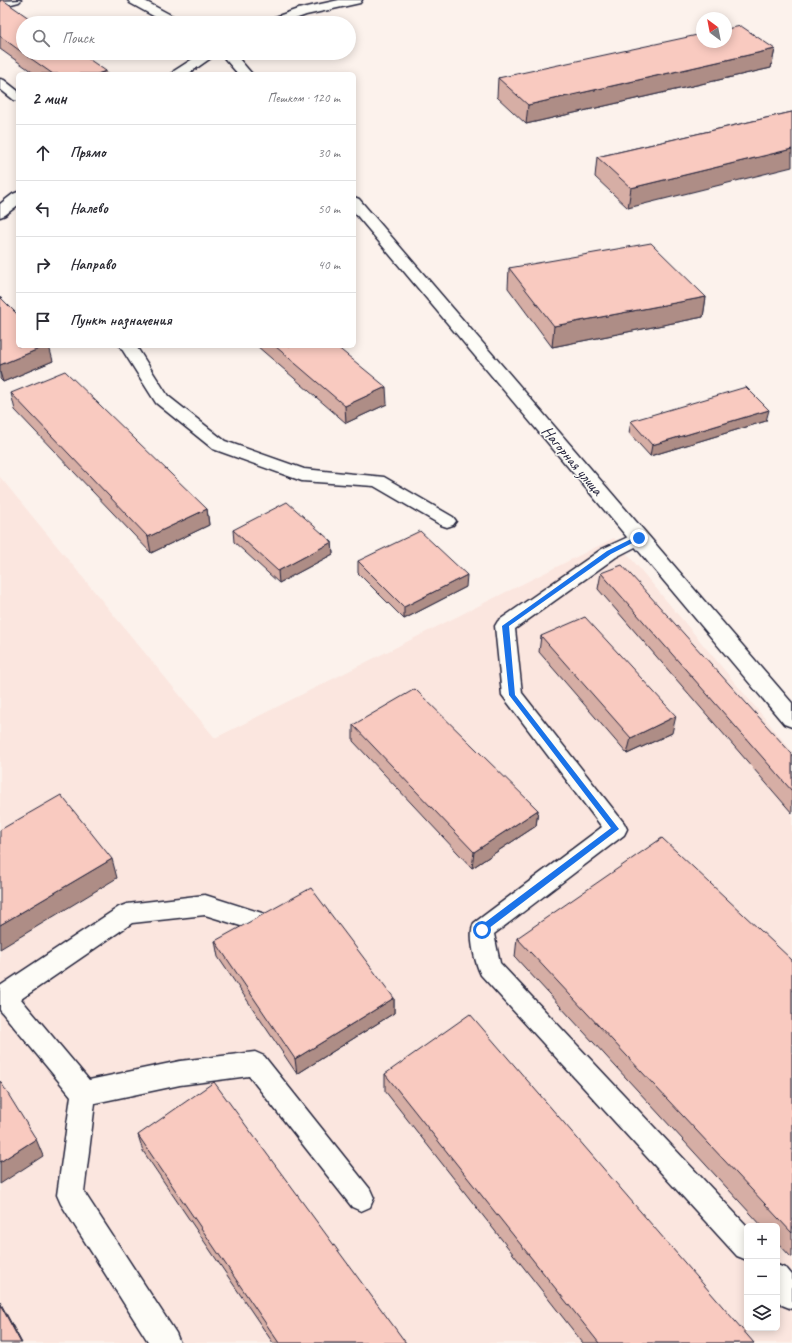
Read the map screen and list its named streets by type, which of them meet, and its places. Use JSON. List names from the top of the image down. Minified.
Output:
{"streets":{"street":["Нагорная улица"]},"north":"top left","page":{"search":"Поиск","heading":["2 мин","Пешком · 120 m"],"list":[["Прямо","30 m"],["Налево","50 m"],["Направо","40 m"],"Пункт назначения"],"map_buttons":["+","−"]}}
